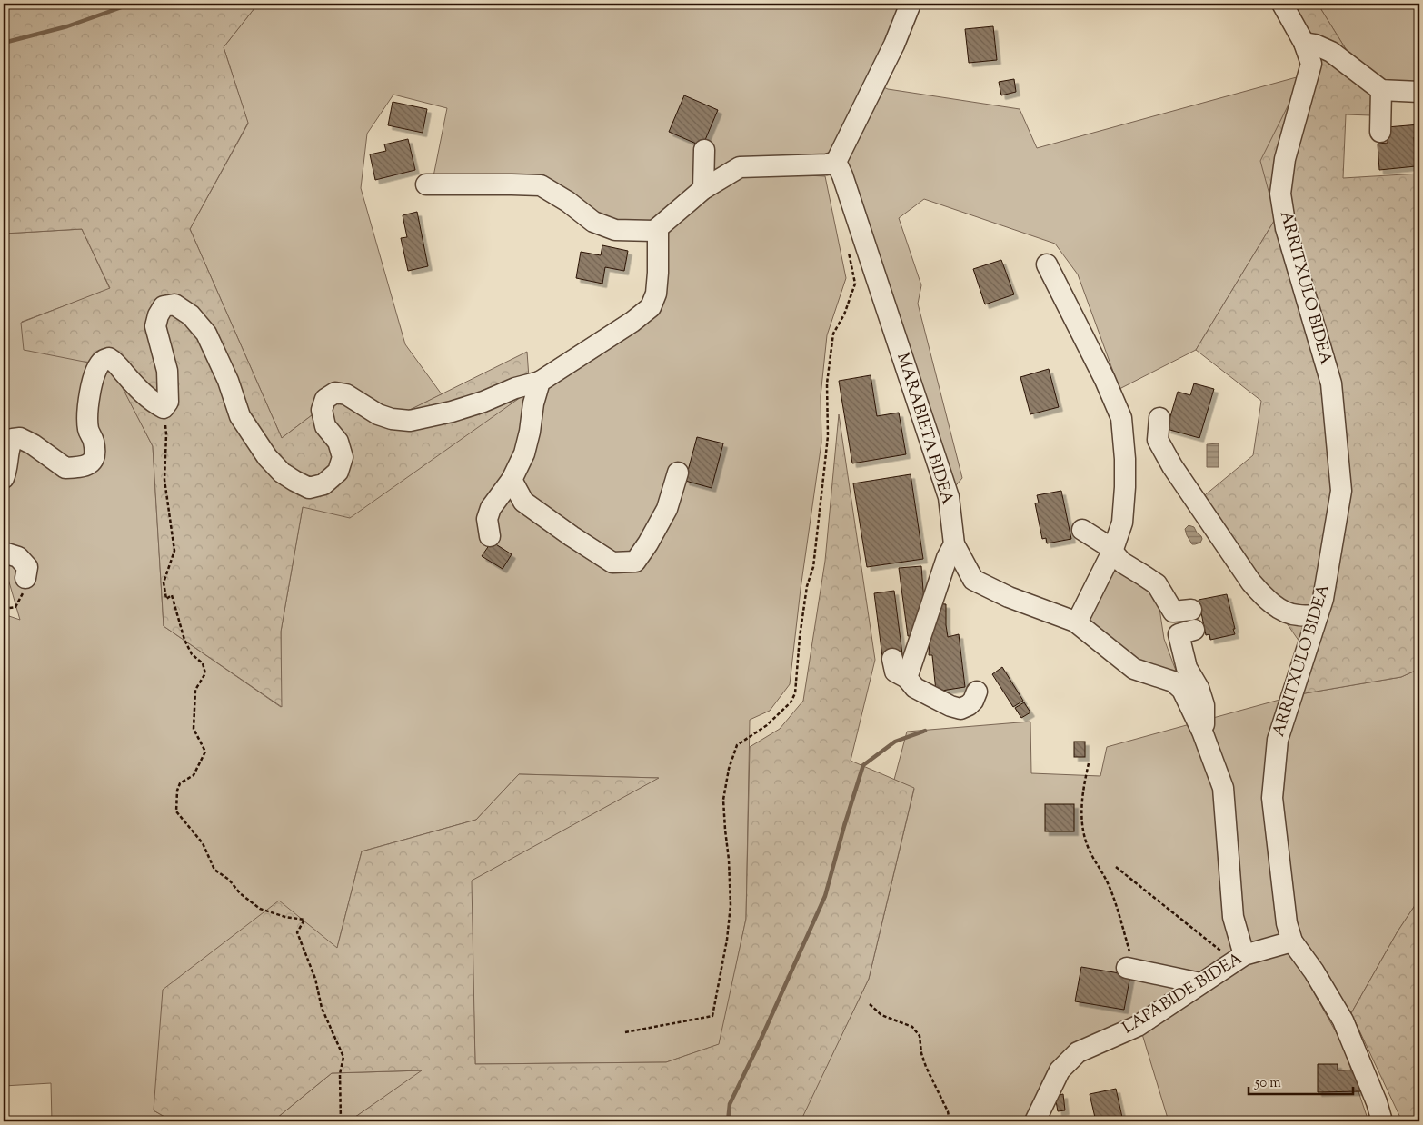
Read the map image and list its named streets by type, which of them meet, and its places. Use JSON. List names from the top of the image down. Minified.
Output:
{"streets":{"street":["ARRITXULO BIDEA","MARABIETA BIDEA","LAPABIDE BIDEA"]},"crossings":[["ARRITXULO BIDEA","LAPABIDE BIDEA"],["MARABIETA BIDEA","LAPABIDE BIDEA"]],"scale_bar":"50 m"}
